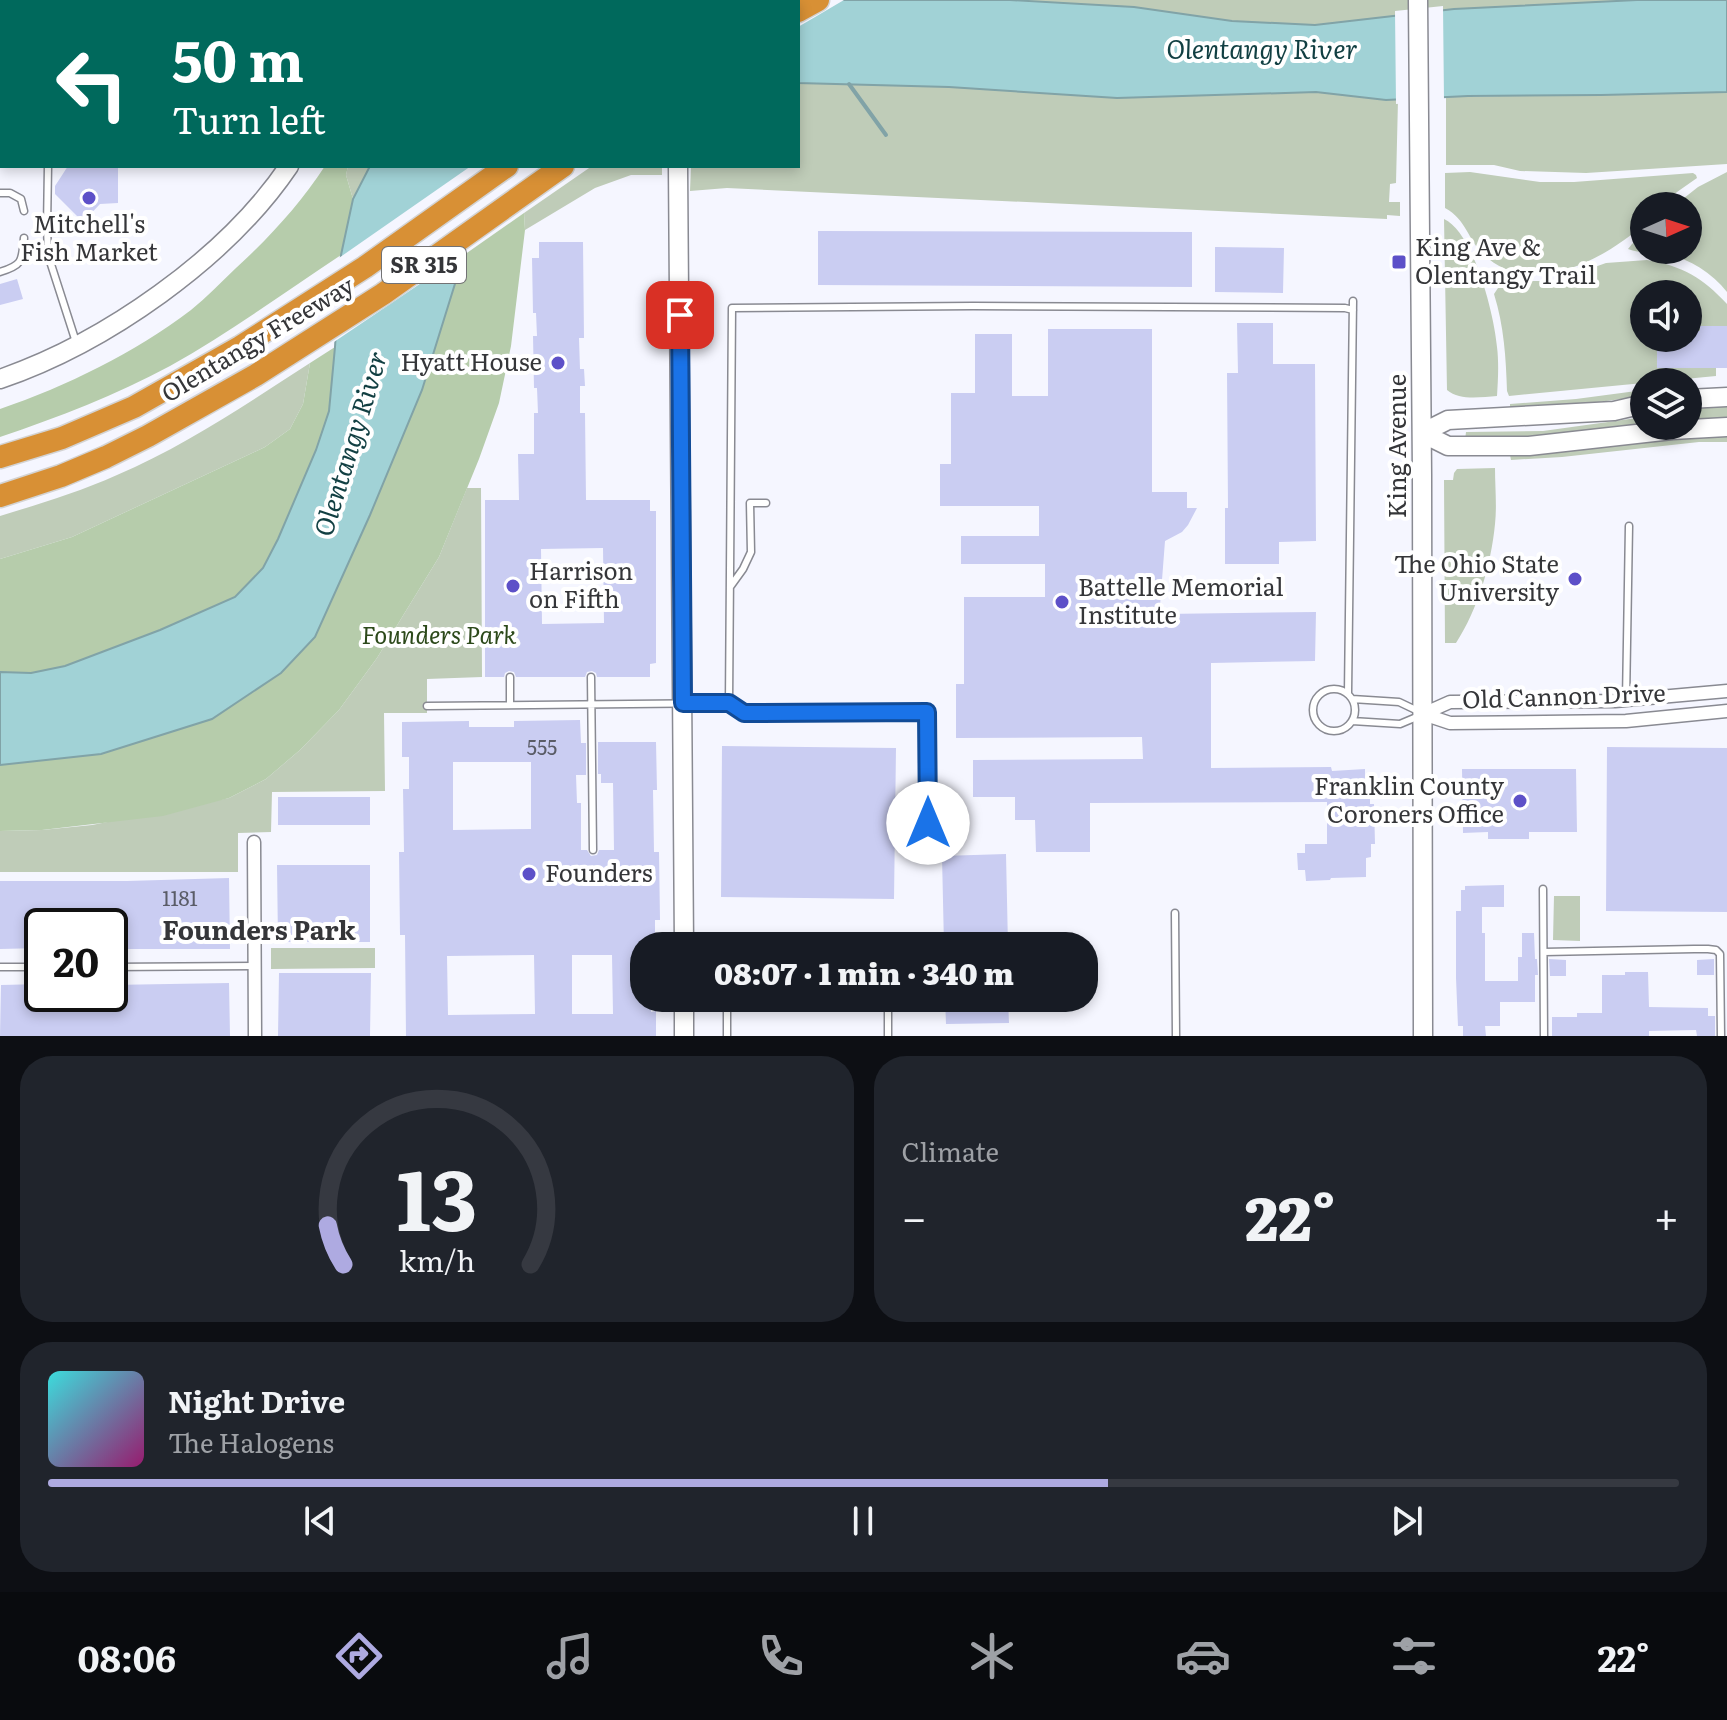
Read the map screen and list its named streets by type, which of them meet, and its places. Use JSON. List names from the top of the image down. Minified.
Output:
{"streets":{"highway":["SR 315","Olentangy Freeway"],"street":["King Avenue","Old Cannon Drive"]},"crossings":[["King Avenue","Old Cannon Drive"]],"districts":["Founders Park"],"water":["Olentangy River"],"parks":["Founders Park"],"places":{"other":["Mitchell's Fish Market","Hyatt House","The Ohio State University","Harrison on Fifth","Battelle Memorial Institute","Franklin County Coroners Office","Founders"],"transit":["King Ave & Olentangy Trail"]},"house_numbers":["555","1181"],"north":"right","page":{"turn":["50 m","Turn left"],"limit":"20","trip":"08:07 · 1 min · 340 m","tile":"Climate","heat":["−","22°","+"],"song":["Night Drive","The Halogens"],"tabs":["08:06","22°"],"gauge":["13","km/h"]}}
